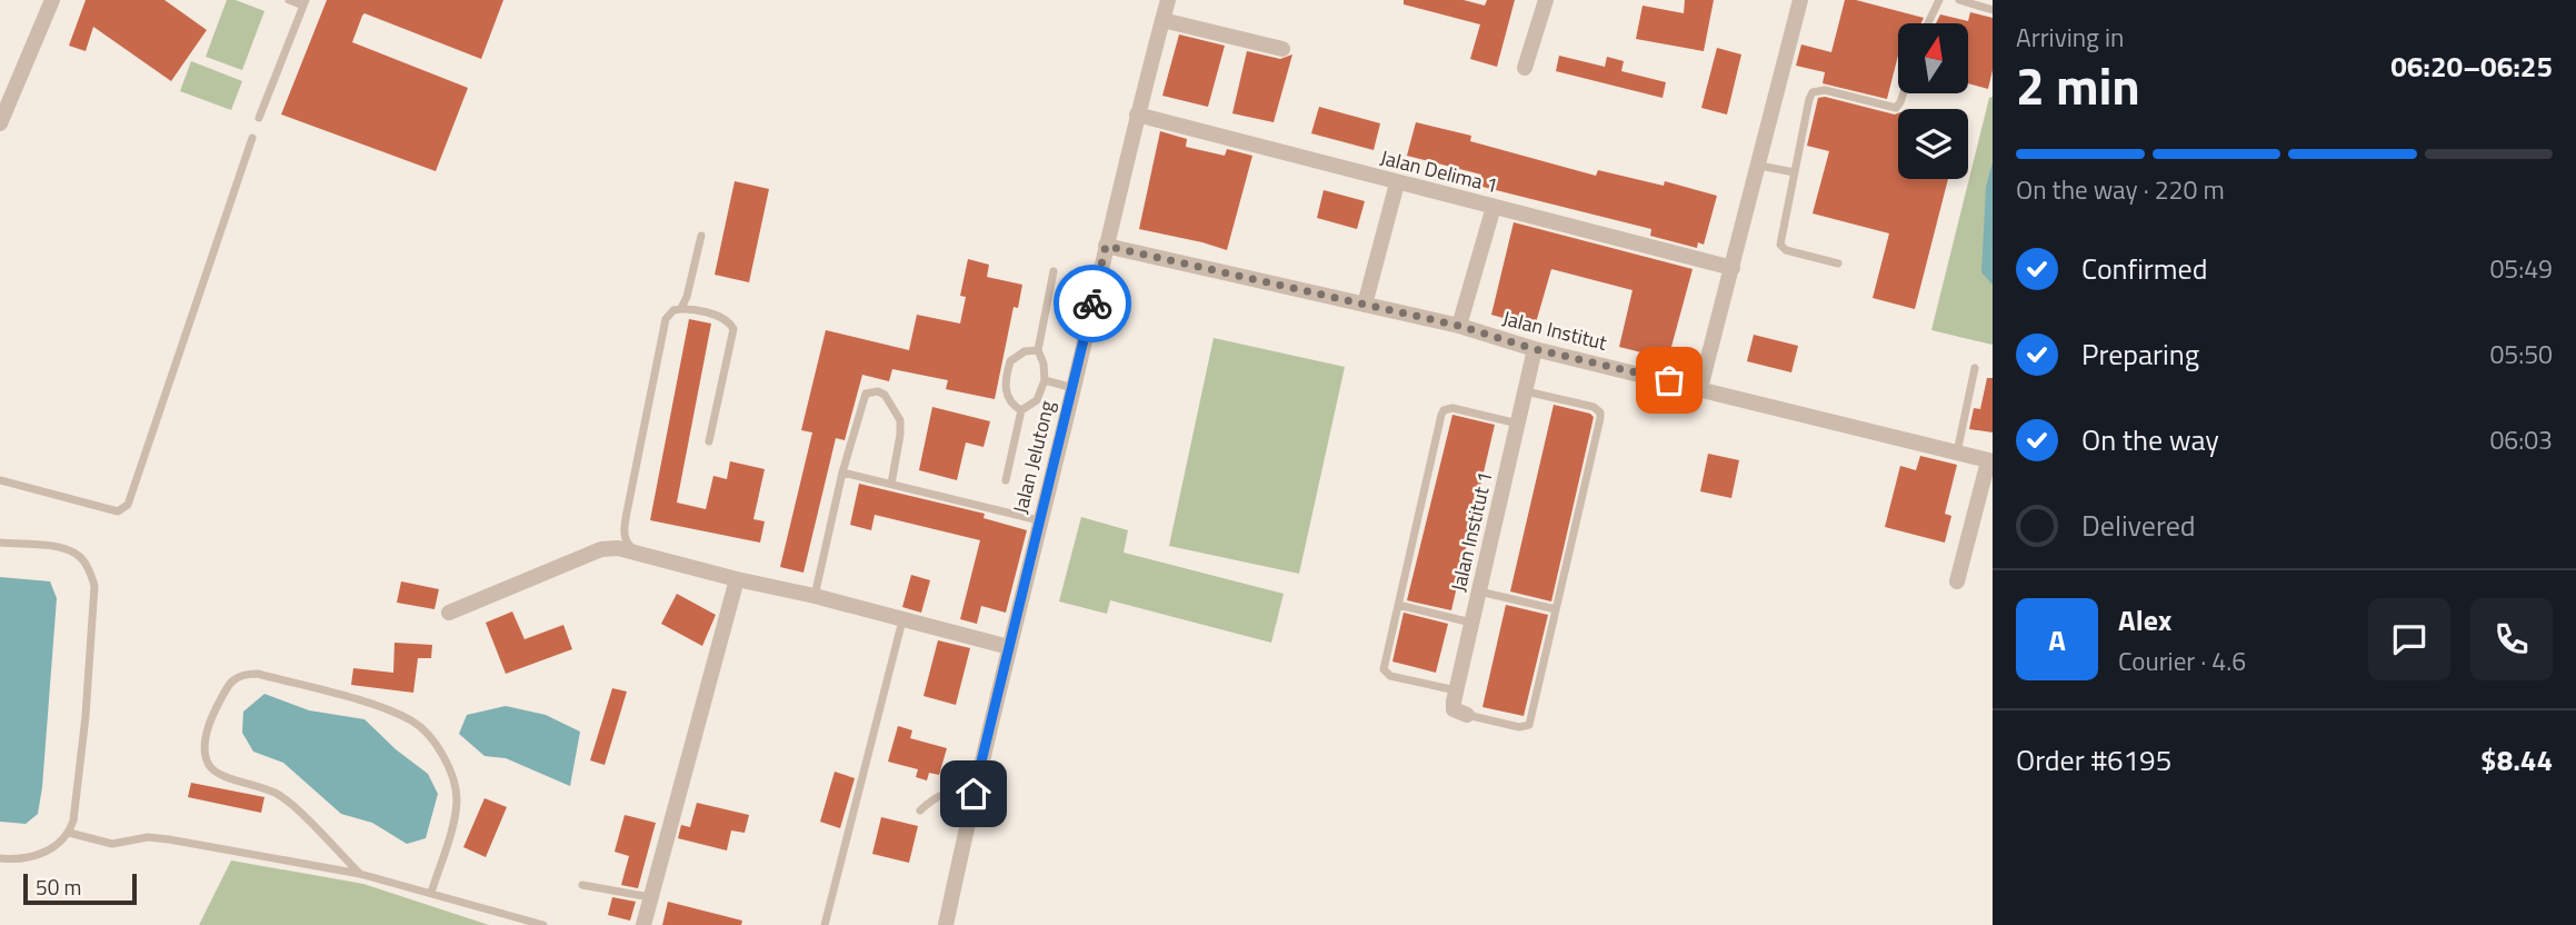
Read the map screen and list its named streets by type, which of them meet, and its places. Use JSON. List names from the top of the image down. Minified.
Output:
{"streets":{"street":["Jalan Delima 1","Jalan Institut","Jalan Jelutong","Jalan Institut 1"]},"crossings":[["Jalan Delima 1","Jalan Jelutong"],["Jalan Institut","Jalan Jelutong"],["Jalan Institut","Jalan Institut 1"]],"scale_bar":"50 m","north":"top","page":{"heading":["2 min","Arriving in","06:20–06:25"],"panel":["Alex","Courier · 4.6","Order #6195","$8.44"],"bar":"On the way · 220 m","list":[["Confirmed","05:49"],["Preparing","05:50"],["On the way","06:03"],"Delivered"],"round":"A","scale":"50 m"}}
